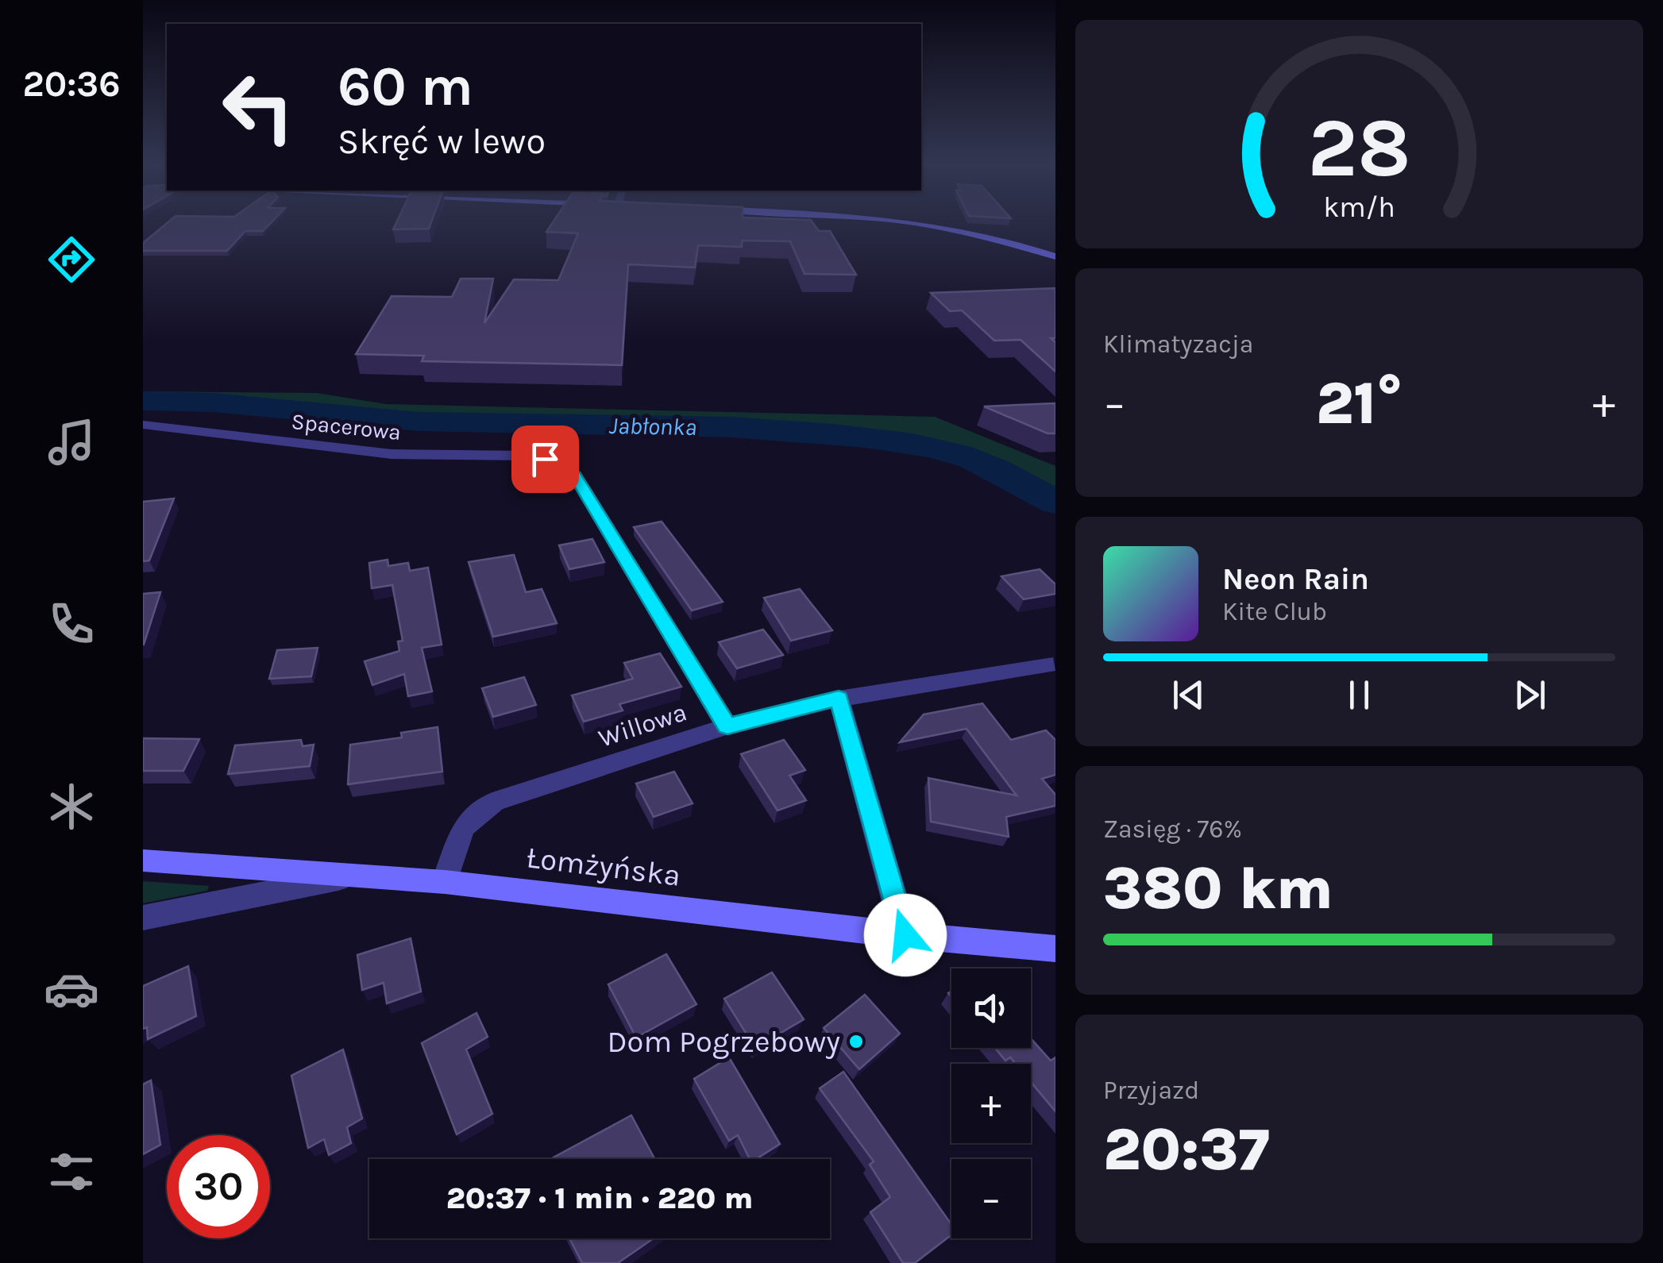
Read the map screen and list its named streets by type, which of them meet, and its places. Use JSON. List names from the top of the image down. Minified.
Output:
{"streets":{"street":["Spacerowa","Willowa","Łomżyńska"]},"crossings":[["Spacerowa","Willowa"],["Willowa","Łomżyńska"]],"water":["Jabłonka"],"places":["Dom Pogrzebowy"],"page":{"tabs":"20:36","turn":["60 m","Skręć w lewo"],"tile":["Klimatyzacja",["Zasięg · 76%","380 km"],["Przyjazd","20:37"]],"heat":["−","21°","+"],"song":["Neon Rain","Kite Club"],"map_buttons":["+","−"],"limit":"30","trip":"20:37 · 1 min · 220 m","gauge":["28","km/h"]}}
